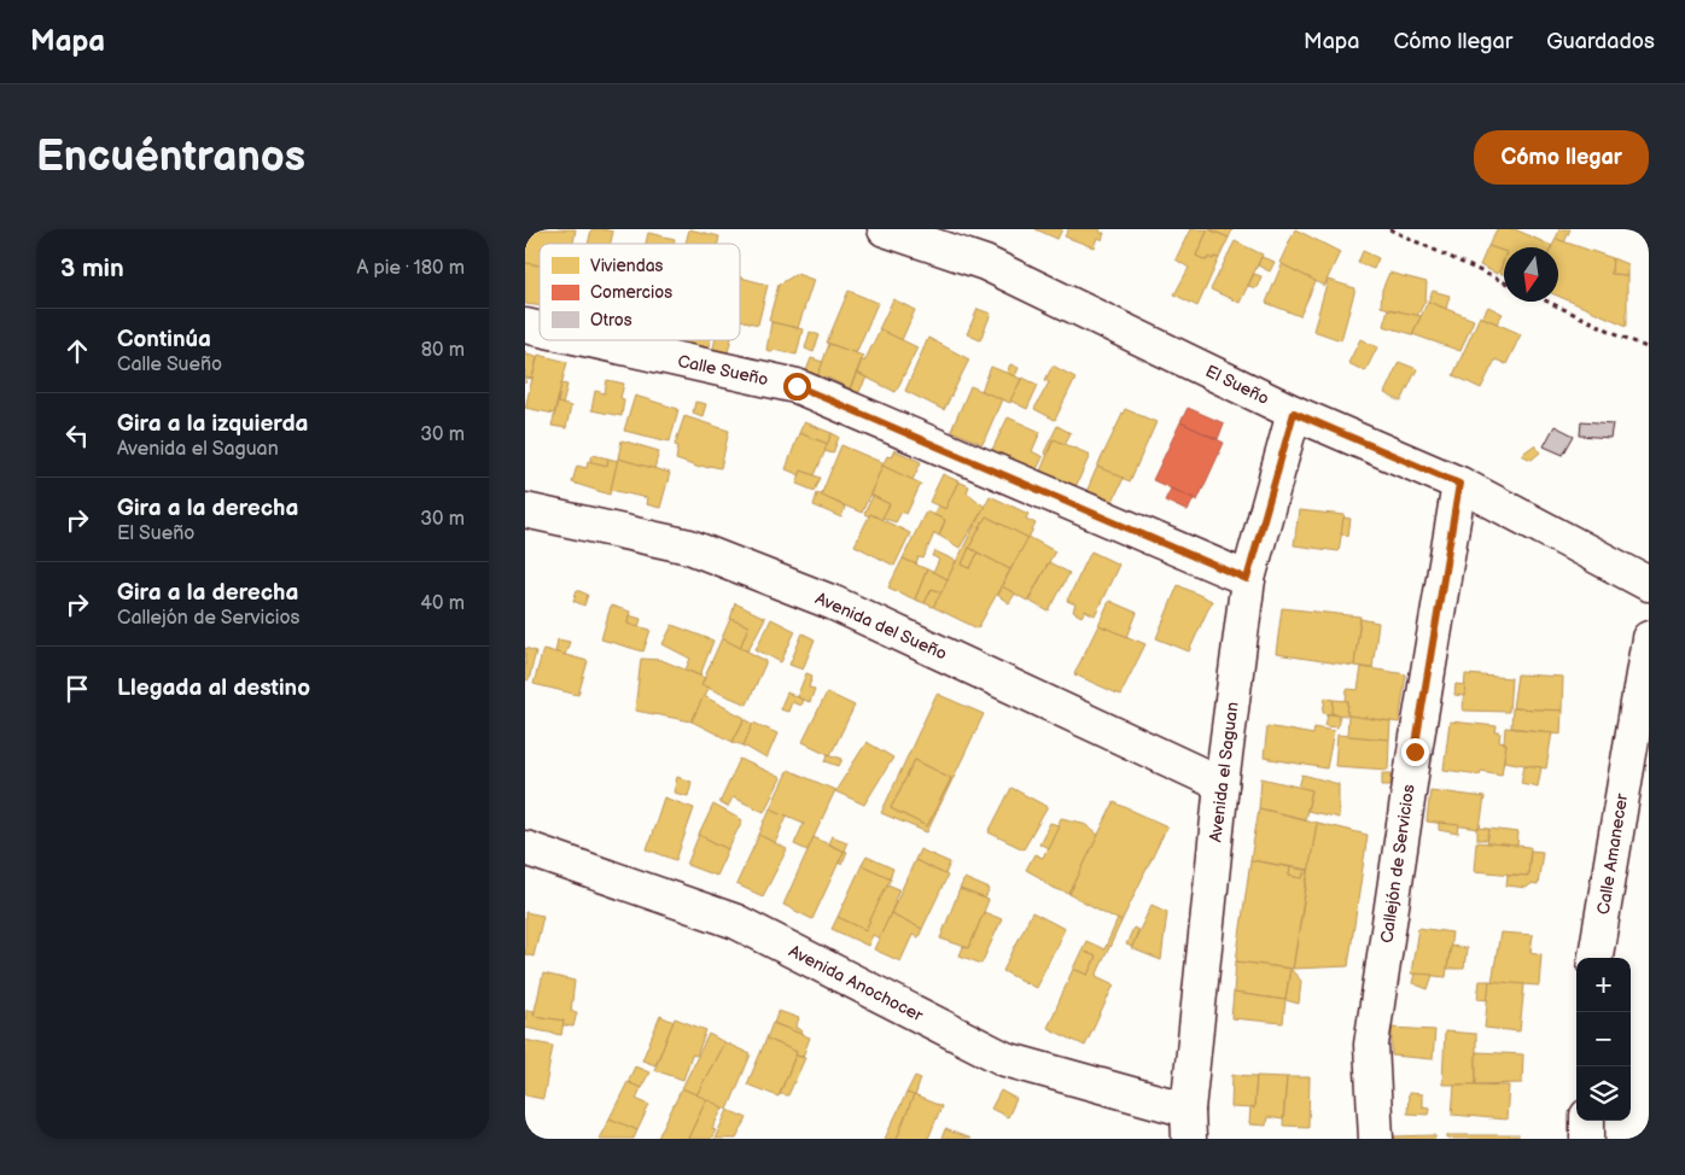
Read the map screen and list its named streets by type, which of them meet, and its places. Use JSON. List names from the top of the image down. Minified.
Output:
{"streets":{"street":["Calle Sueño","El Sueño","Avenida del Sueño","Avenida el Saguan","Calle Amanecer","Callejón de Servicios","Avenida Anochocer"]},"crossings":[["Calle Sueño","Avenida el Saguan"],["El Sueño","Avenida el Saguan"],["El Sueño","Callejón de Servicios"],["Avenida del Sueño","Avenida el Saguan"],["Avenida el Saguan","Avenida Anochocer"]],"legend":["Viviendas","Comercios","Otros"],"north":"bottom","page":{"header":"Mapa","nav":["Mapa","Cómo llegar","Guardados"],"buttons":"Cómo llegar","title":"Encuéntranos","heading":["3 min","A pie · 180 m"],"list":[["Continúa","Calle Sueño","80 m"],["Gira a la izquierda","Avenida el Saguan","30 m"],["Gira a la derecha","El Sueño","30 m"],["Gira a la derecha","Callejón de Servicios","40 m"],"Llegada al destino"],"map_buttons":["+","−"]}}
